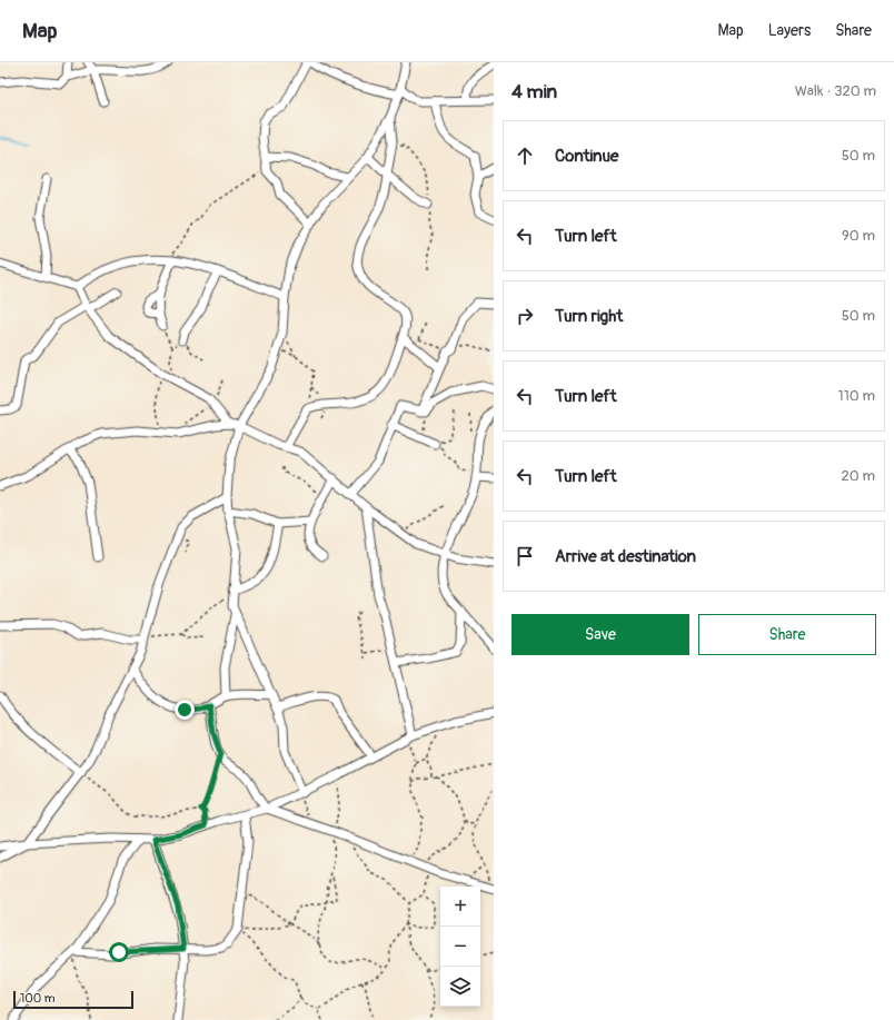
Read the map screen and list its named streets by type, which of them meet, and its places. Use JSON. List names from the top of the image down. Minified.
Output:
{"scale_bar":"100 m","page":{"header":"Map","nav":["Map","Layers","Share"],"heading":["4 min","Walk · 320 m"],"list":[["Continue","50 m"],["Turn left","90 m"],["Turn right","50 m"],["Turn left","110 m"],["Turn left","20 m"],"Arrive at destination"],"buttons":["Save","Share"],"map_buttons":["+","−"],"scale":"100 m"}}
